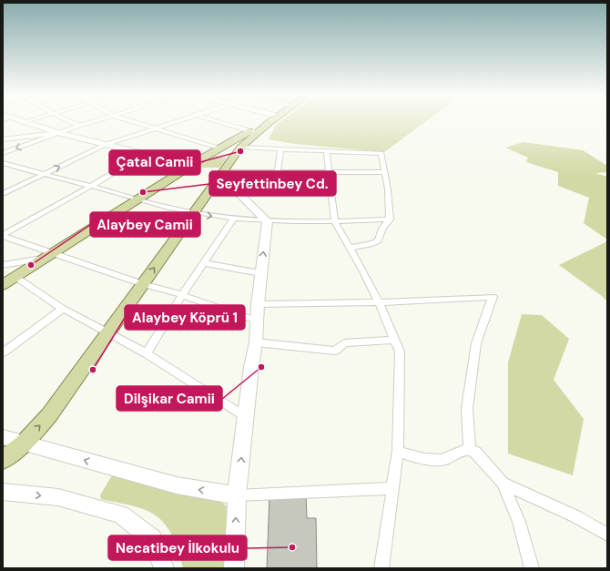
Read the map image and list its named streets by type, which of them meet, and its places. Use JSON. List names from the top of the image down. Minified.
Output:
{"places":["Çatal Camii","Seyfettinbey Cd.","Alaybey Camii","Dilşikar Camii","Alaybey Köprü 1","Necatibey İlkokulu"]}
